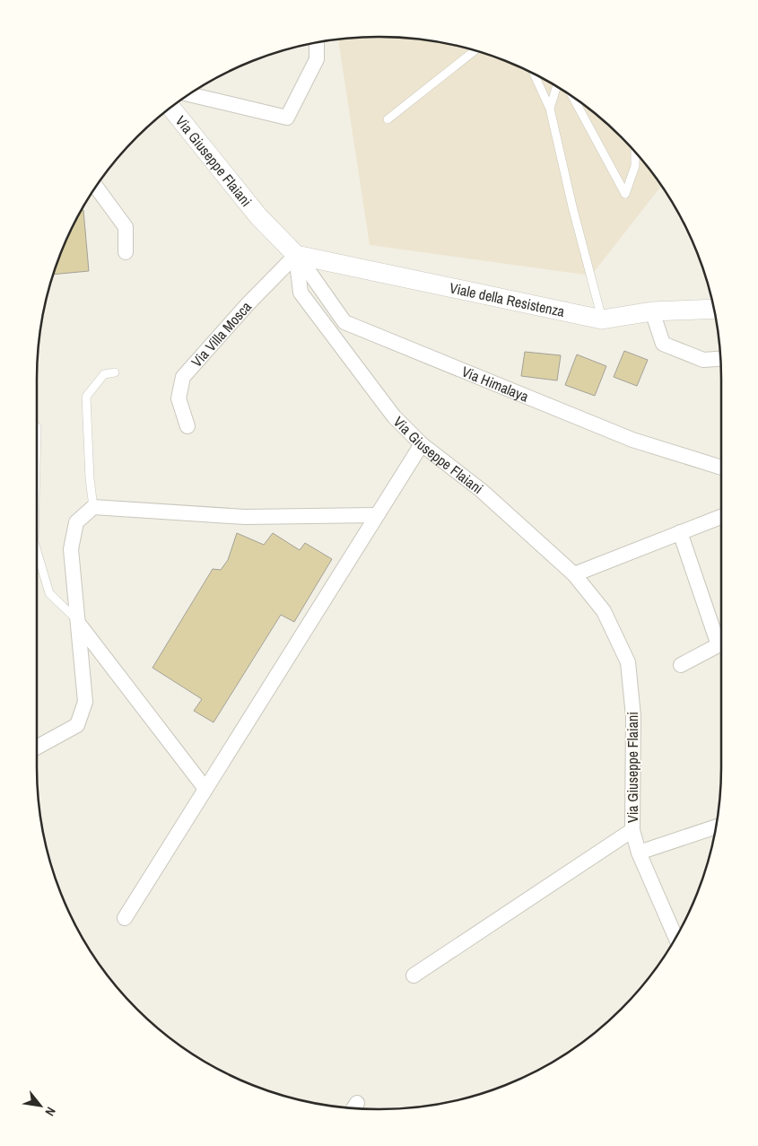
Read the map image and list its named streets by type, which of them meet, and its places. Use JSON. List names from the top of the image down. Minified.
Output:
{"streets":{"street":["Via Giuseppe Flaiani","Viale della Resistenza","Via Villa Mosca","Via Himalaya"]},"crossings":[["Via Giuseppe Flaiani","Viale della Resistenza"],["Via Giuseppe Flaiani","Via Villa Mosca"],["Via Giuseppe Flaiani","Via Himalaya"],["Viale della Resistenza","Via Villa Mosca"],["Viale della Resistenza","Via Himalaya"],["Via Villa Mosca","Via Himalaya"]],"north":"bottom right"}
